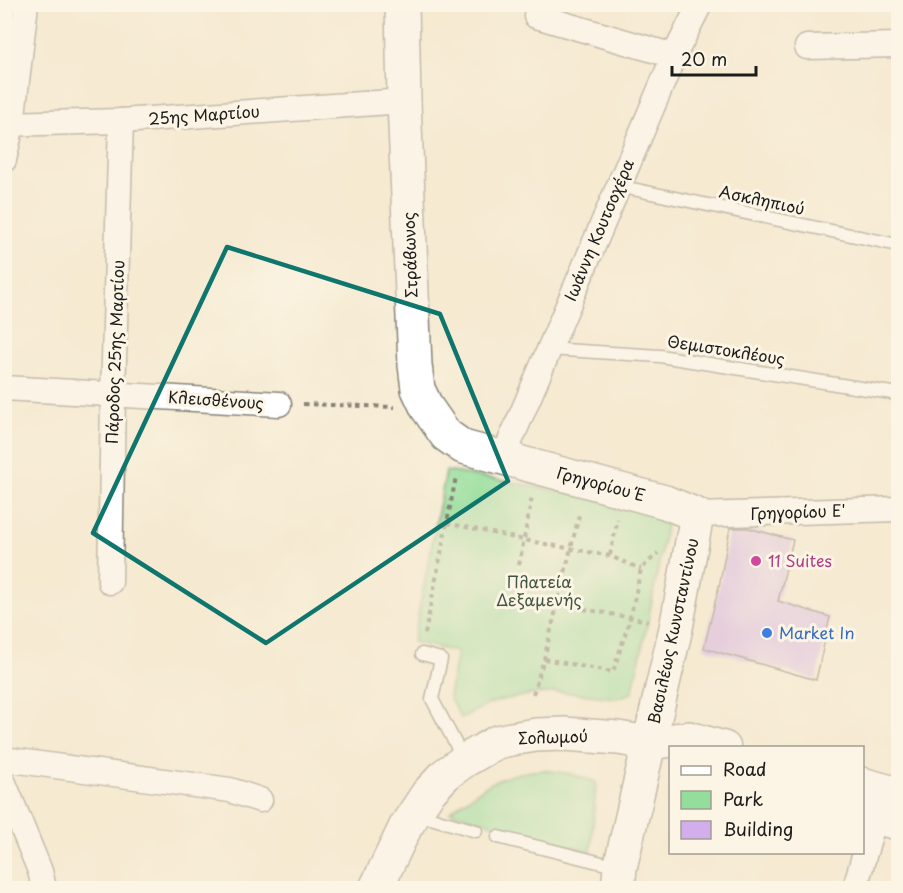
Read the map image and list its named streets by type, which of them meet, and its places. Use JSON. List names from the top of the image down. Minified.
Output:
{"streets":{"street":["25ης Μαρτίου","Ιωάννη Κουτσοχέρα","Στράβωνος","Πάροδος 25ης Μαρτίου","Κλεισθένους","Γρηγορίου Έ","Γρηγορίου Ε'","Βασιλέως Κωνσταντίνου","Σολωμού"],"lane":["Ασκληπιού","Θεμιστοκλέους"]},"crossings":[["25ης Μαρτίου","Στράβωνος"],["25ης Μαρτίου","Πάροδος 25ης Μαρτίου"],["Ασκληπιού","Ιωάννη Κουτσοχέρα"],["Ιωάννη Κουτσοχέρα","Στράβωνος"],["Ιωάννη Κουτσοχέρα","Θεμιστοκλέους"],["Ιωάννη Κουτσοχέρα","Γρηγορίου Έ"],["Στράβωνος","Κλεισθένους"],["Στράβωνος","Γρηγορίου Έ"],["Πάροδος 25ης Μαρτίου","Κλεισθένους"],["Γρηγορίου Έ","Γρηγορίου Ε'"],["Γρηγορίου Έ","Βασιλέως Κωνσταντίνου"],["Γρηγορίου Ε'","Βασιλέως Κωνσταντίνου"],["Βασιλέως Κωνσταντίνου","Σολωμού"]],"parks":["Πλατεία Δεξαμενής"],"places":["11 Suites","Market In"],"legend":["Road","Park","Building"],"scale_bar":"20 m"}
